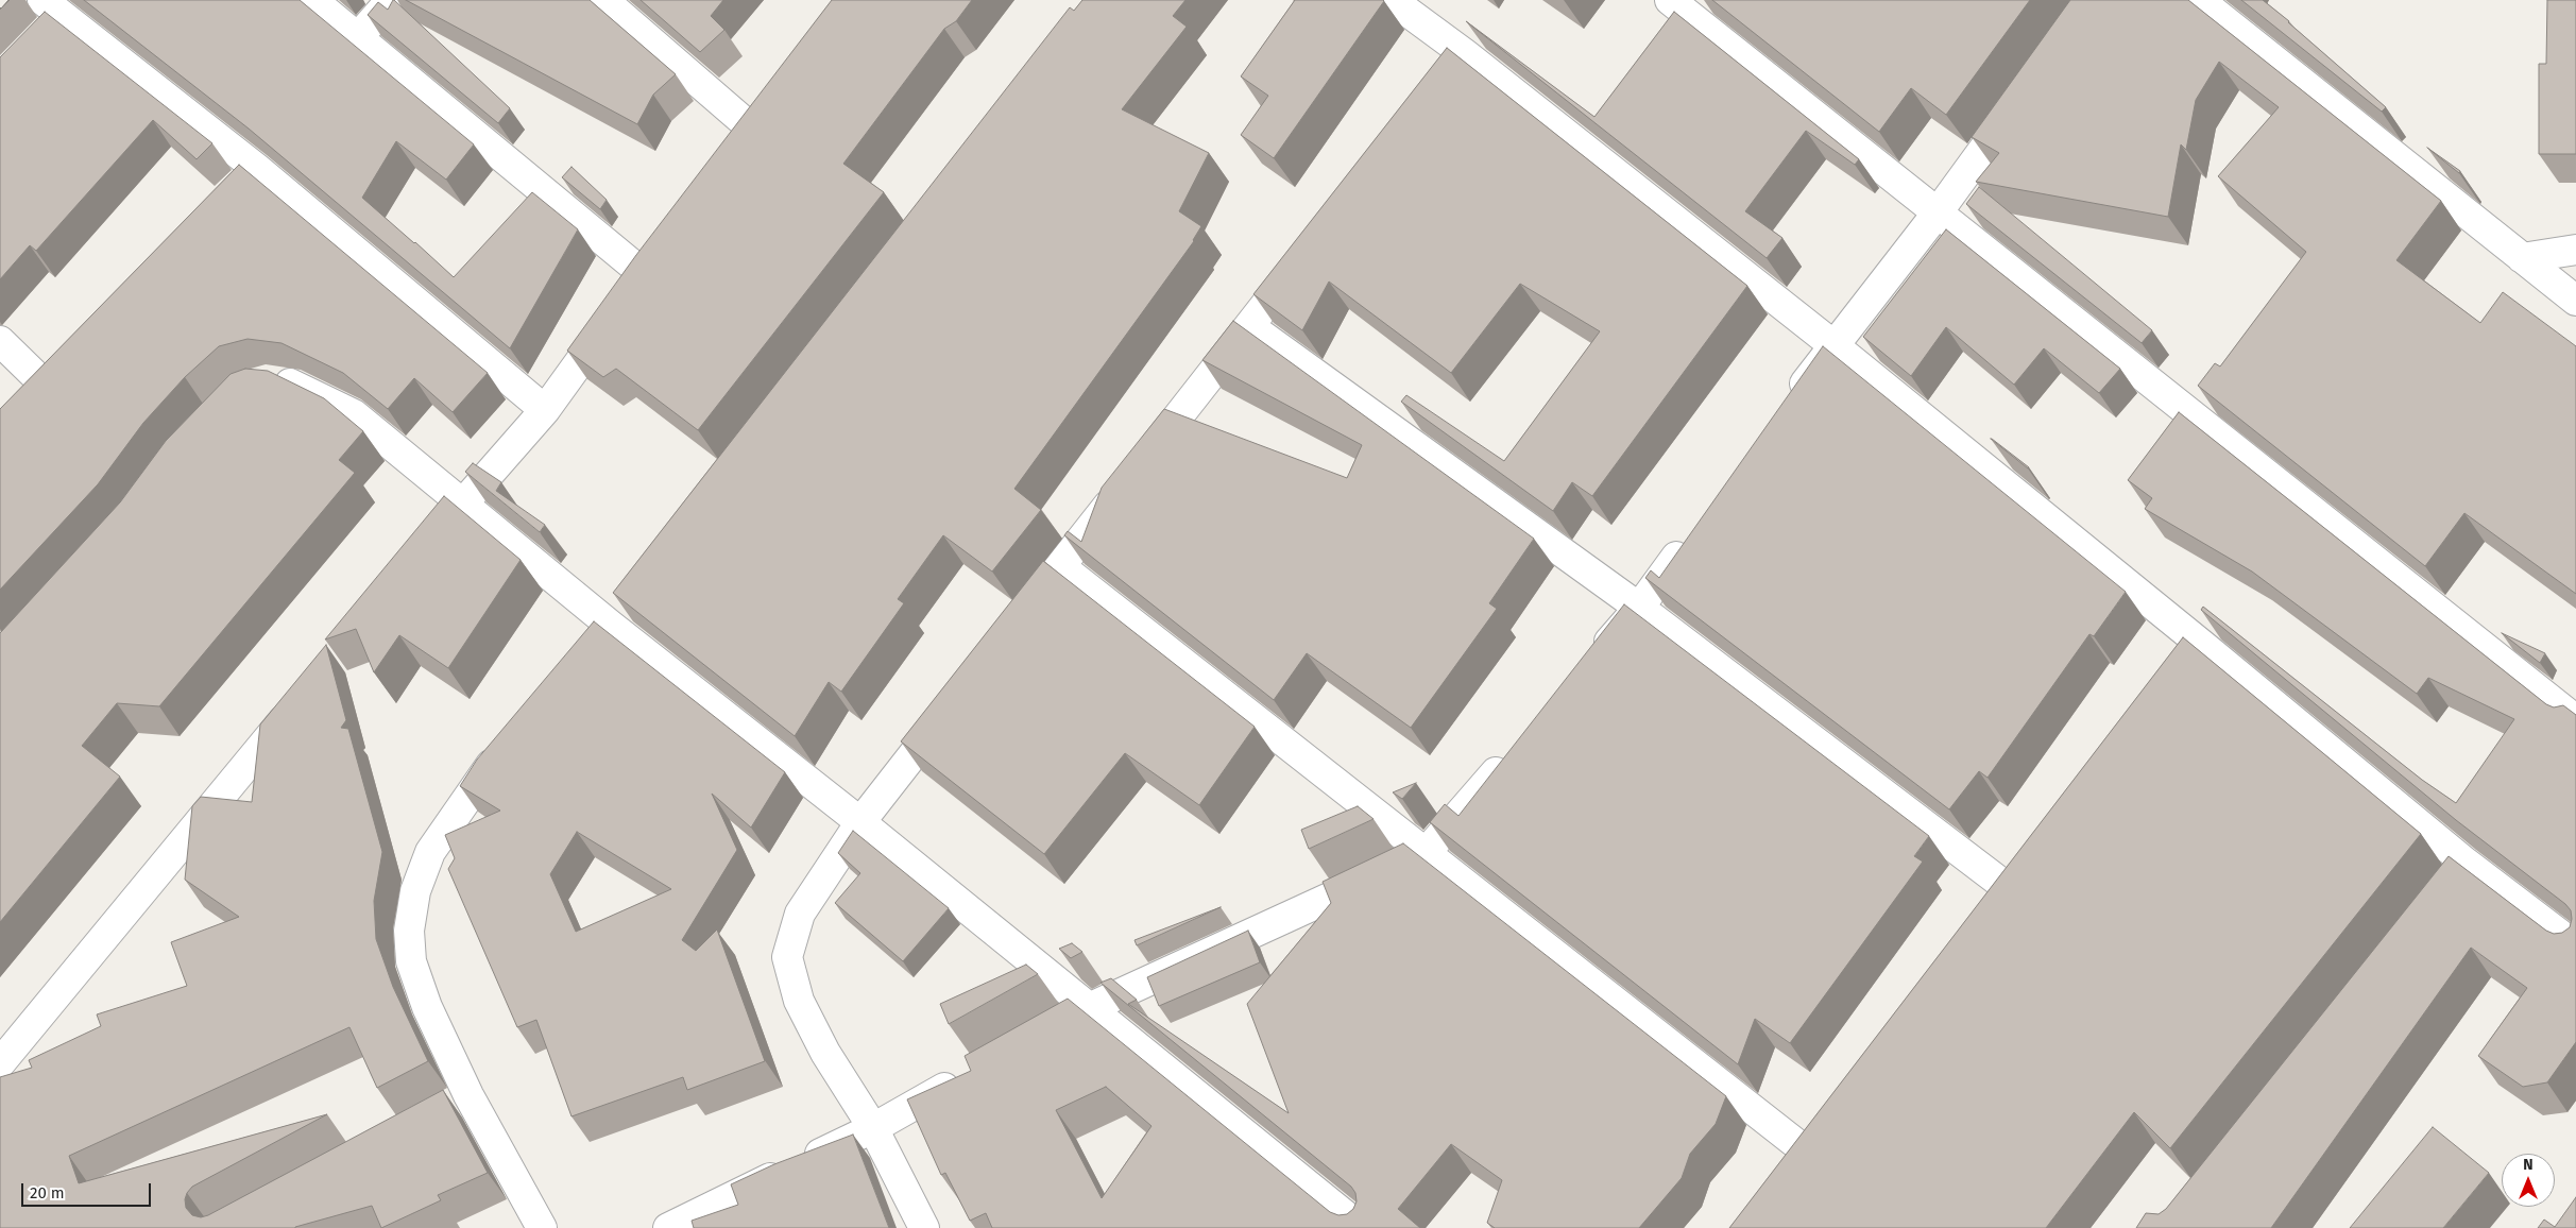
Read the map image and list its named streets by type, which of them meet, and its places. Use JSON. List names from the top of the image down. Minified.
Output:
{"scale_bar":"20 m","north":"top"}
